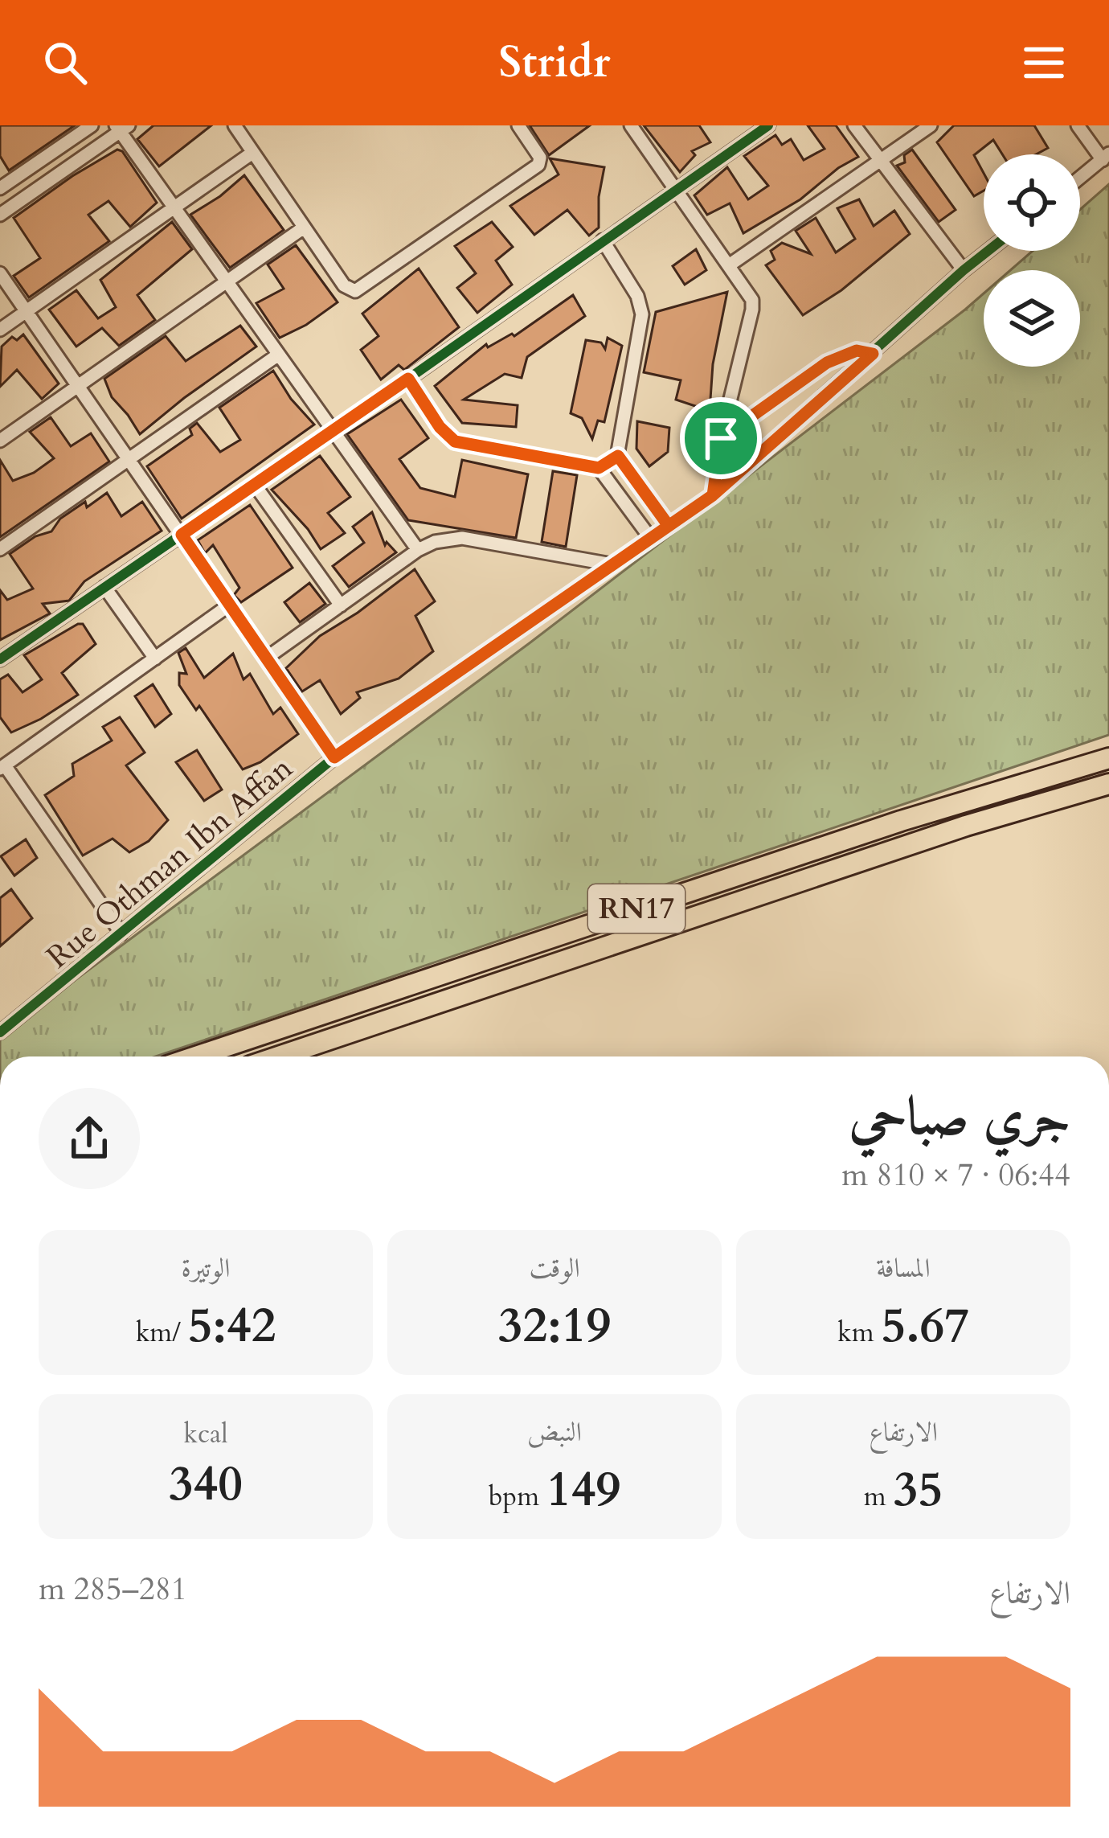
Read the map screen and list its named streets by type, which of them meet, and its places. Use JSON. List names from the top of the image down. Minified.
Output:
{"streets":{"highway":["RN17"],"street":["Rue Othman Ibn Affan"]},"page":{"header":"Stridr","heading":["جري صباحي","06:44 · 7 × 810 m"],"stats":[["المسافة","5.67 km"],["الوقت","32:19"],["الوتيرة","5:42 /km"],["الارتفاع","35 m"],["النبض","149 bpm"],["kcal","340"]],"chart":["الارتفاع","281–285 m"]}}
